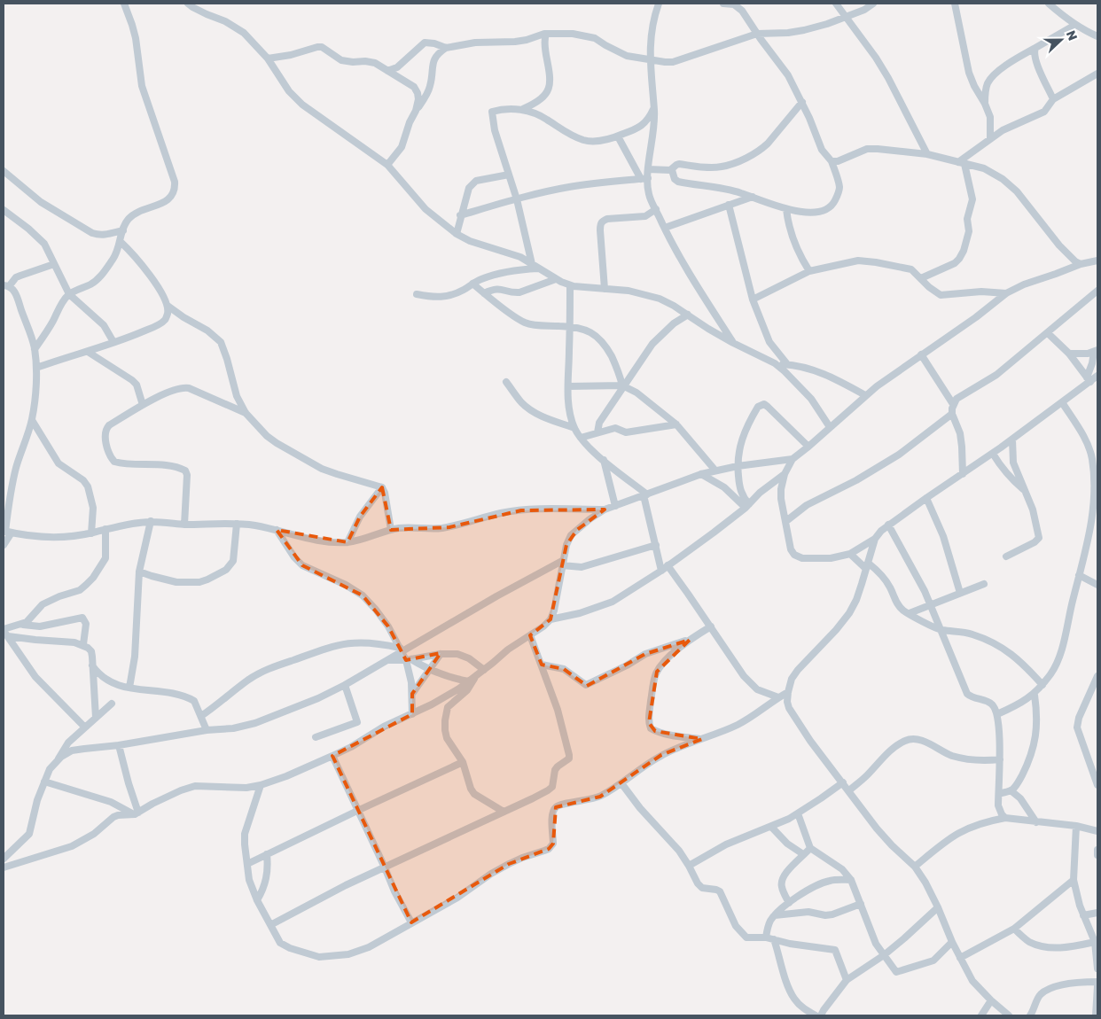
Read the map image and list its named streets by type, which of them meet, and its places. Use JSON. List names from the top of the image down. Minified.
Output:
{"north":"right"}
